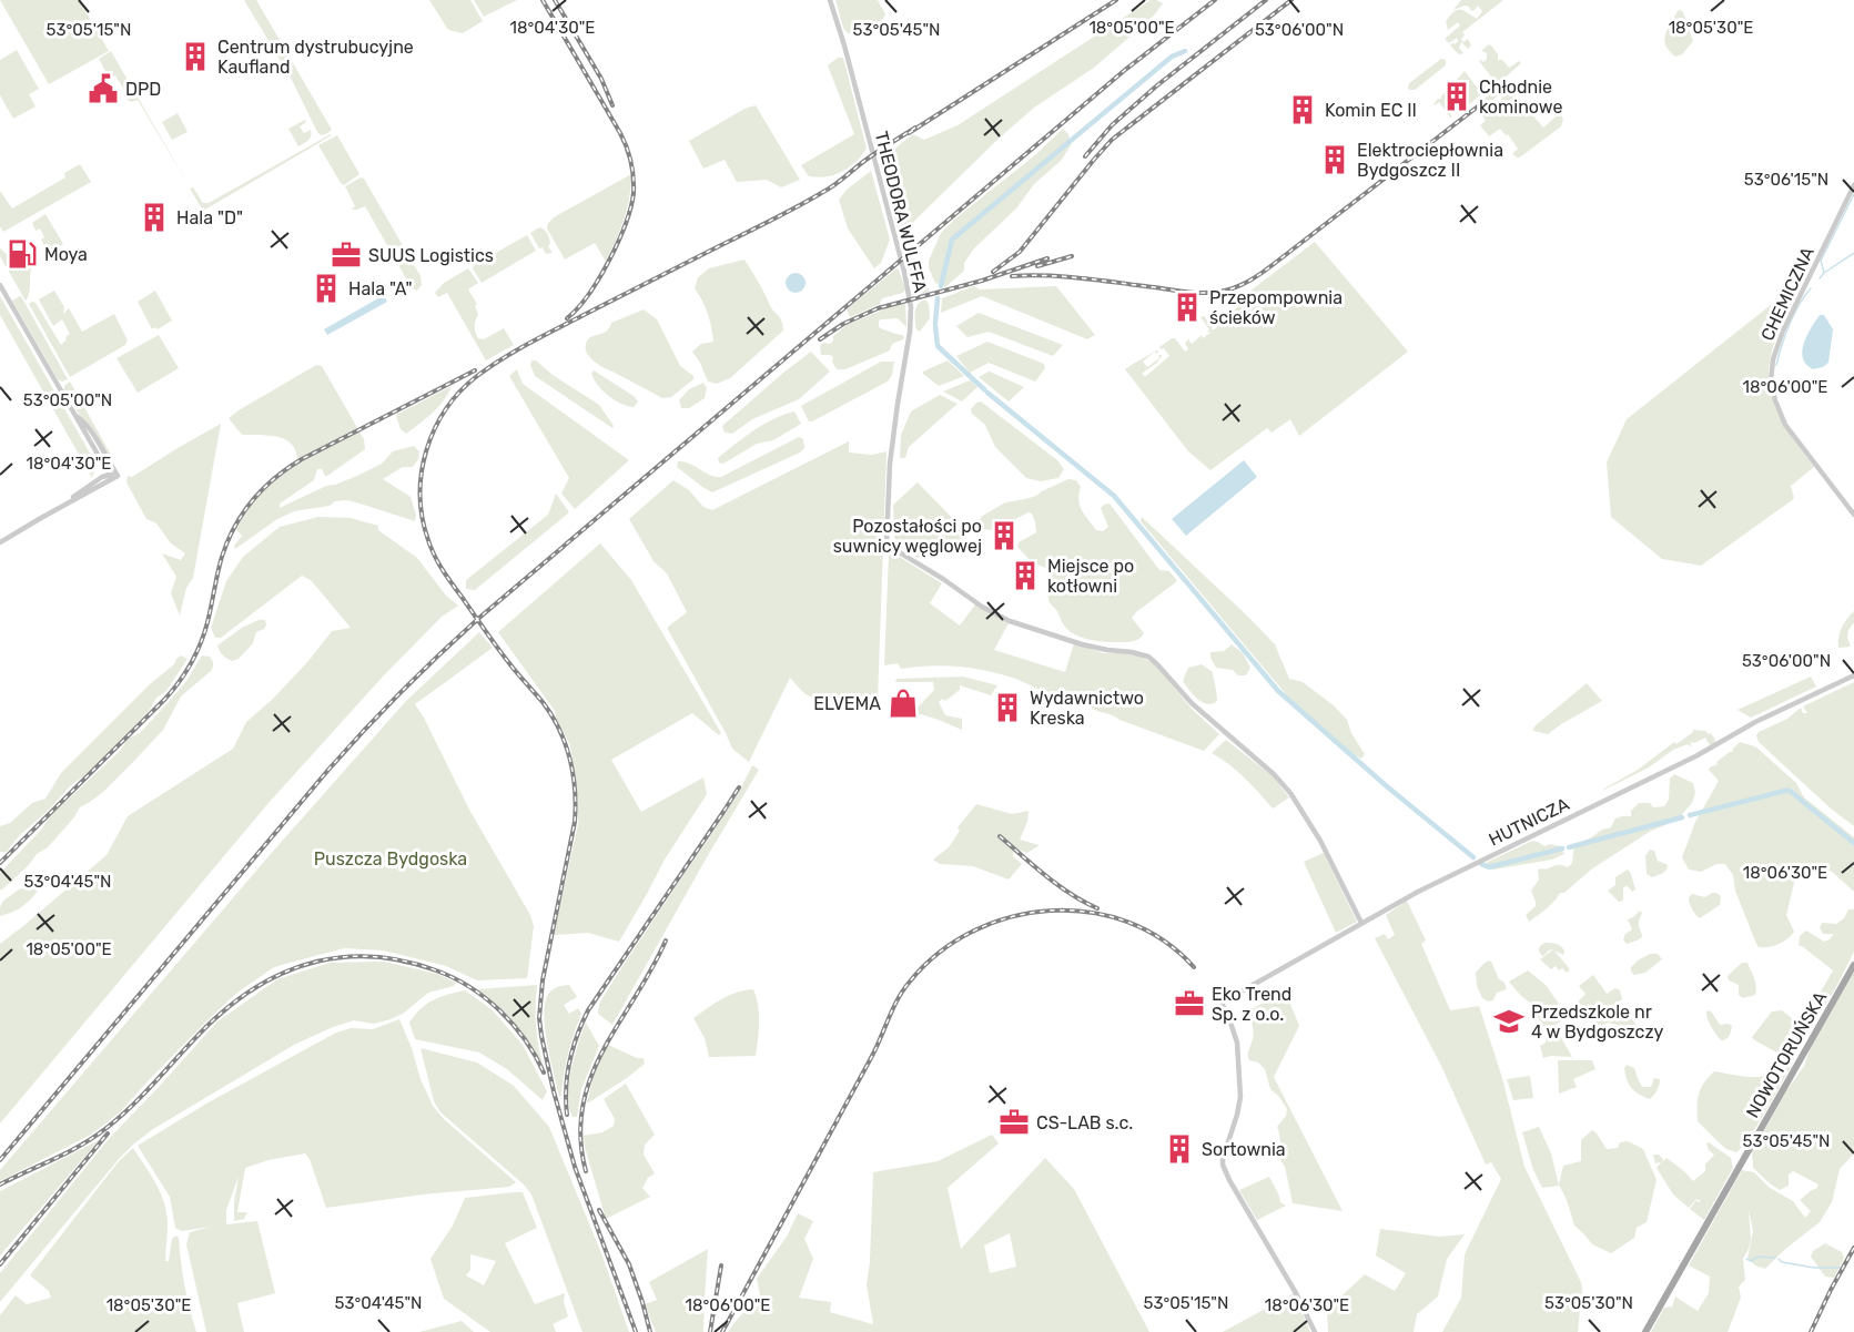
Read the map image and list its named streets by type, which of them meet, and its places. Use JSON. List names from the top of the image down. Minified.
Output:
{"streets":{"main road":["NOWOTORUŃSKA"],"street":["THEODORA WULFFA","CHEMICZNA","HUTNICZA"]},"crossings":[["THEODORA WULFFA","HUTNICZA"]],"parks":["Puszcza Bydgoska"],"places":{"building":["Centrum dystrubucyjne Kaufland","Chłodnie kominowe","Komin EC II","Elektrociepłownia Bydgoszcz II","Hala \"D\"","Hala \"A\"","Przepompownia ścieków","Pozostałości po suwnicy węglowej","Miejsce po kotłowni","Wydawnictwo Kreska","Sortownia"],"public building":["DPD"],"fuel station":["Moya"],"office":["SUUS Logistics","Eko Trend Sp. z o.o.","CS-LAB s.c."],"shop":["ELVEMA"],"school or university":["Przedszkole nr 4 w Bydgoszczy"]},"coordinates":["18°04'30\"E","18°05'30\"E","18°05'00\"E","53°05'15\"N","53°05'45\"N","53°06'00\"N","53°06'15\"N","18°06'00\"E","53°05'00\"N","18°06'30\"E","53°04'45\"N","53°05'30\"N"]}
